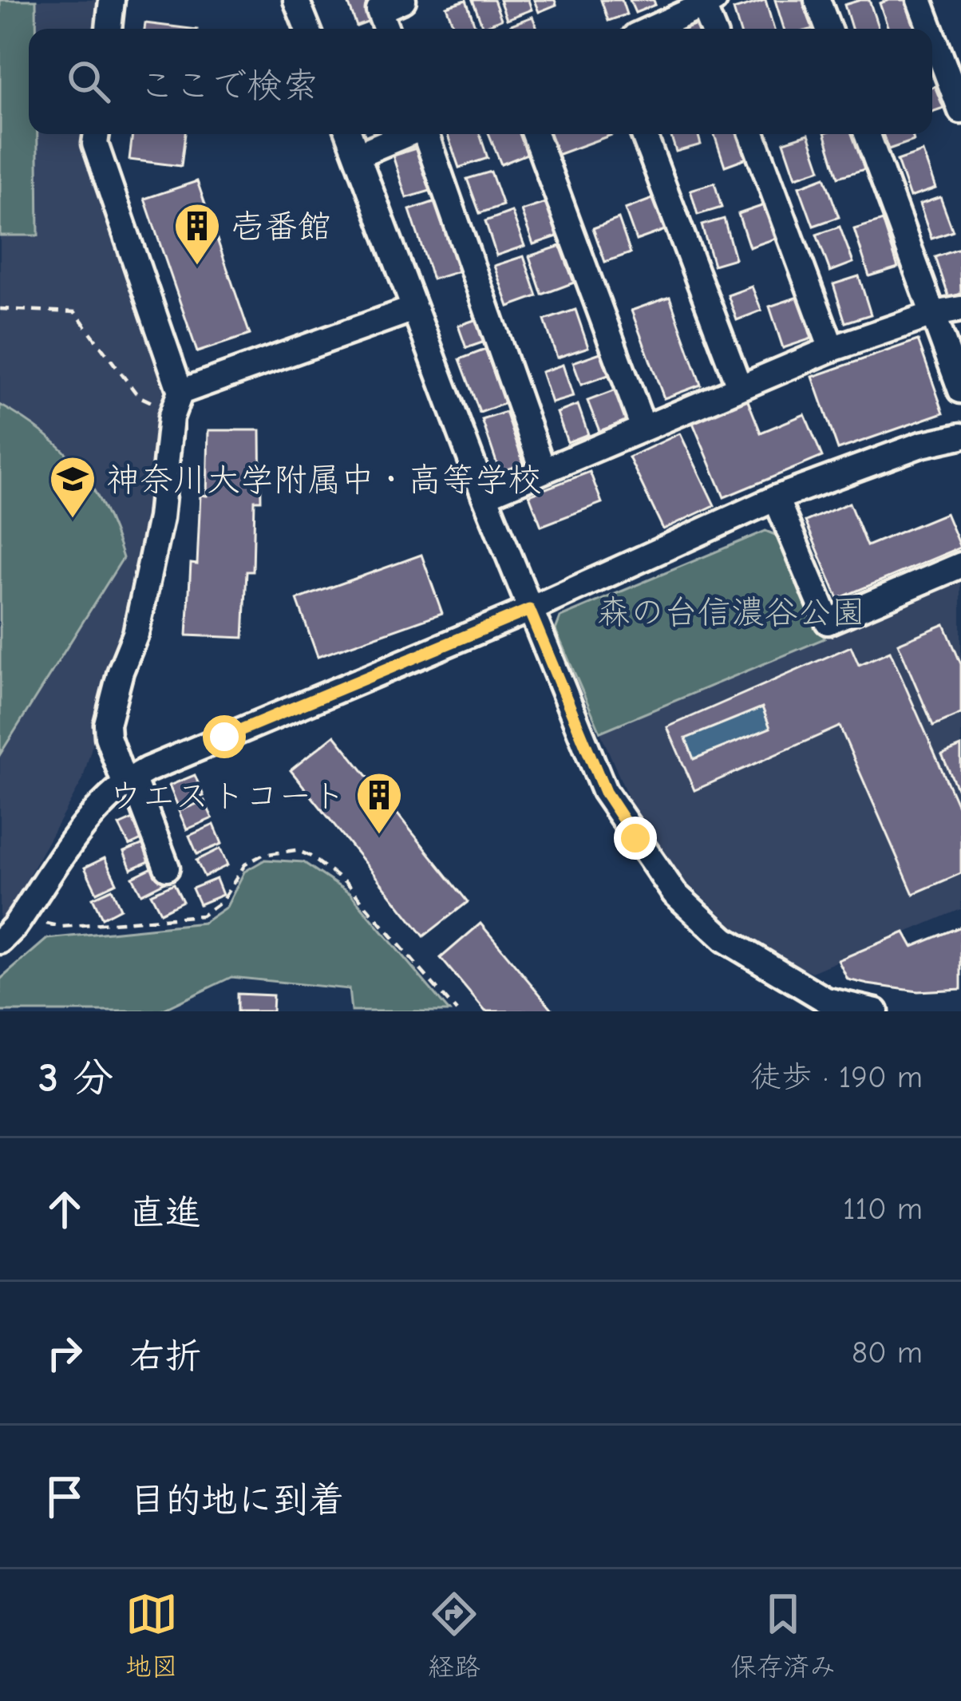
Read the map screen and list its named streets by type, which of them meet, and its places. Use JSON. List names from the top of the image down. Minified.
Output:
{"parks":["森の台信濃谷公園"],"places":{"building":["壱番館","ウエストコート"],"school or university":["神奈川大学附属中・高等学校"]},"page":{"search":"ここで検索","heading":["3 分","徒歩 · 190 m"],"list":[["直進","110 m"],["右折","80 m"],"目的地に到着"],"nav":["地図","経路","保存済み"]}}
